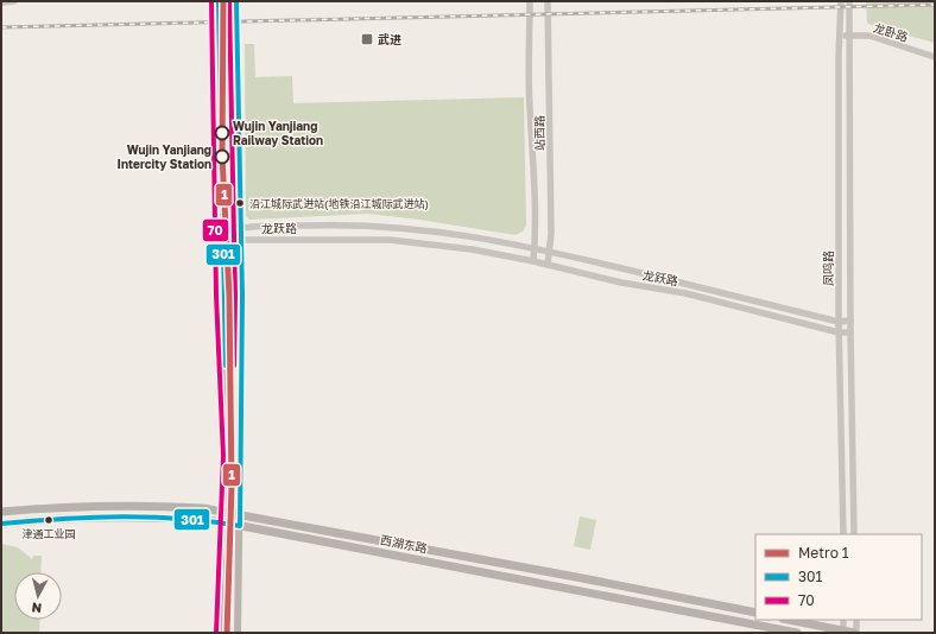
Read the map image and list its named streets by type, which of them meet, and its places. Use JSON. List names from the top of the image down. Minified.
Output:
{"streets":{"main road":["西湖东路"],"street":["龙卧路","站西路","龙跃路","凤鸣路"]},"crossings":[["龙卧路","凤鸣路"],["站西路","龙跃路"],["龙跃路","凤鸣路"]],"places":{"transit":["武进"],"other":["Wujin Yanjiang Railway Station","Wujin Yanjiang Intercity Station","沿江城际武进站(地铁沿江城际武进站)","津通工业园"]},"lines":["metro line 1","transit line 301","transit line 70"],"legend":["Metro 1","301","70"],"north":"bottom"}
